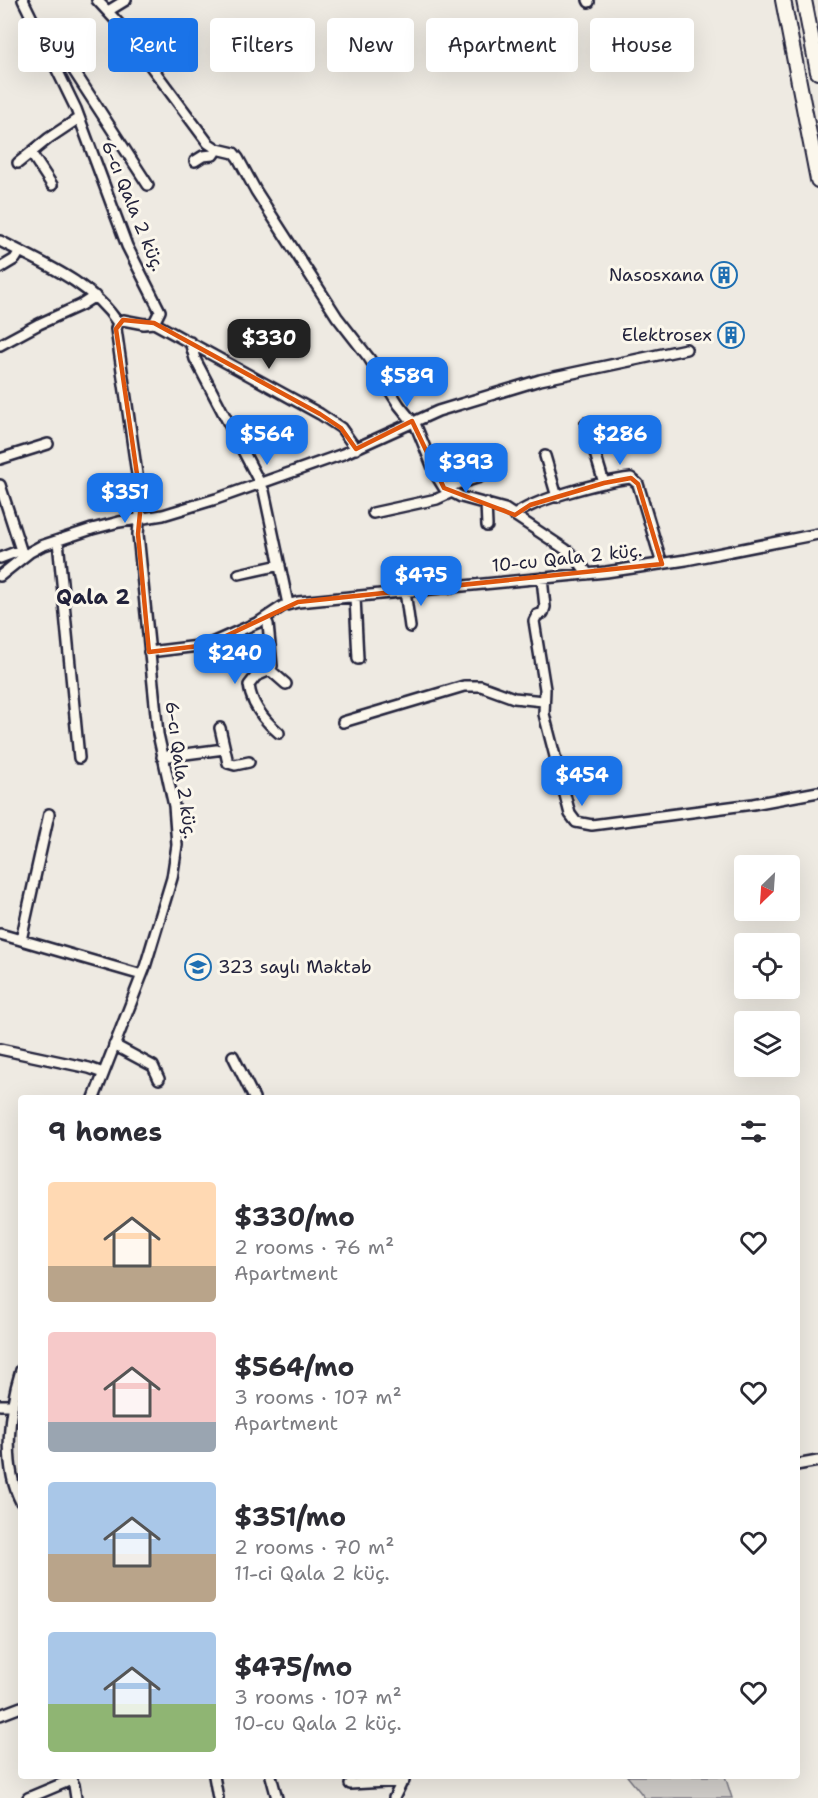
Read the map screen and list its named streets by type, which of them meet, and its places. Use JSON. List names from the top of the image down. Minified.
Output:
{"streets":{"street":["6-cı Qala 2 küç.","10-cu Qala 2 küç."]},"crossings":[["6-cı Qala 2 küç.","10-cu Qala 2 küç."]],"districts":["Qala 2"],"places":{"building":["Nasosxana","Elektrosex"],"school or university":["323 saylı Məktəb"]},"north":"bottom left","page":{"chip":["Buy","Rent","Filters","New","Apartment","House"],"price":["$330","$589","$564","$286","$393","$351","$475","$240","$454"],"heading":"9 homes","list":[{"name":"$330/mo","note":"2 rooms · 76 m² · Apartment"},{"name":"$564/mo","note":"3 rooms · 107 m² · Apartment"},{"name":"$351/mo","note":"2 rooms · 70 m² · 11-ci Qala 2 küç."},{"name":"$475/mo","note":"3 rooms · 107 m² · 10-cu Qala 2 küç."}]}}
